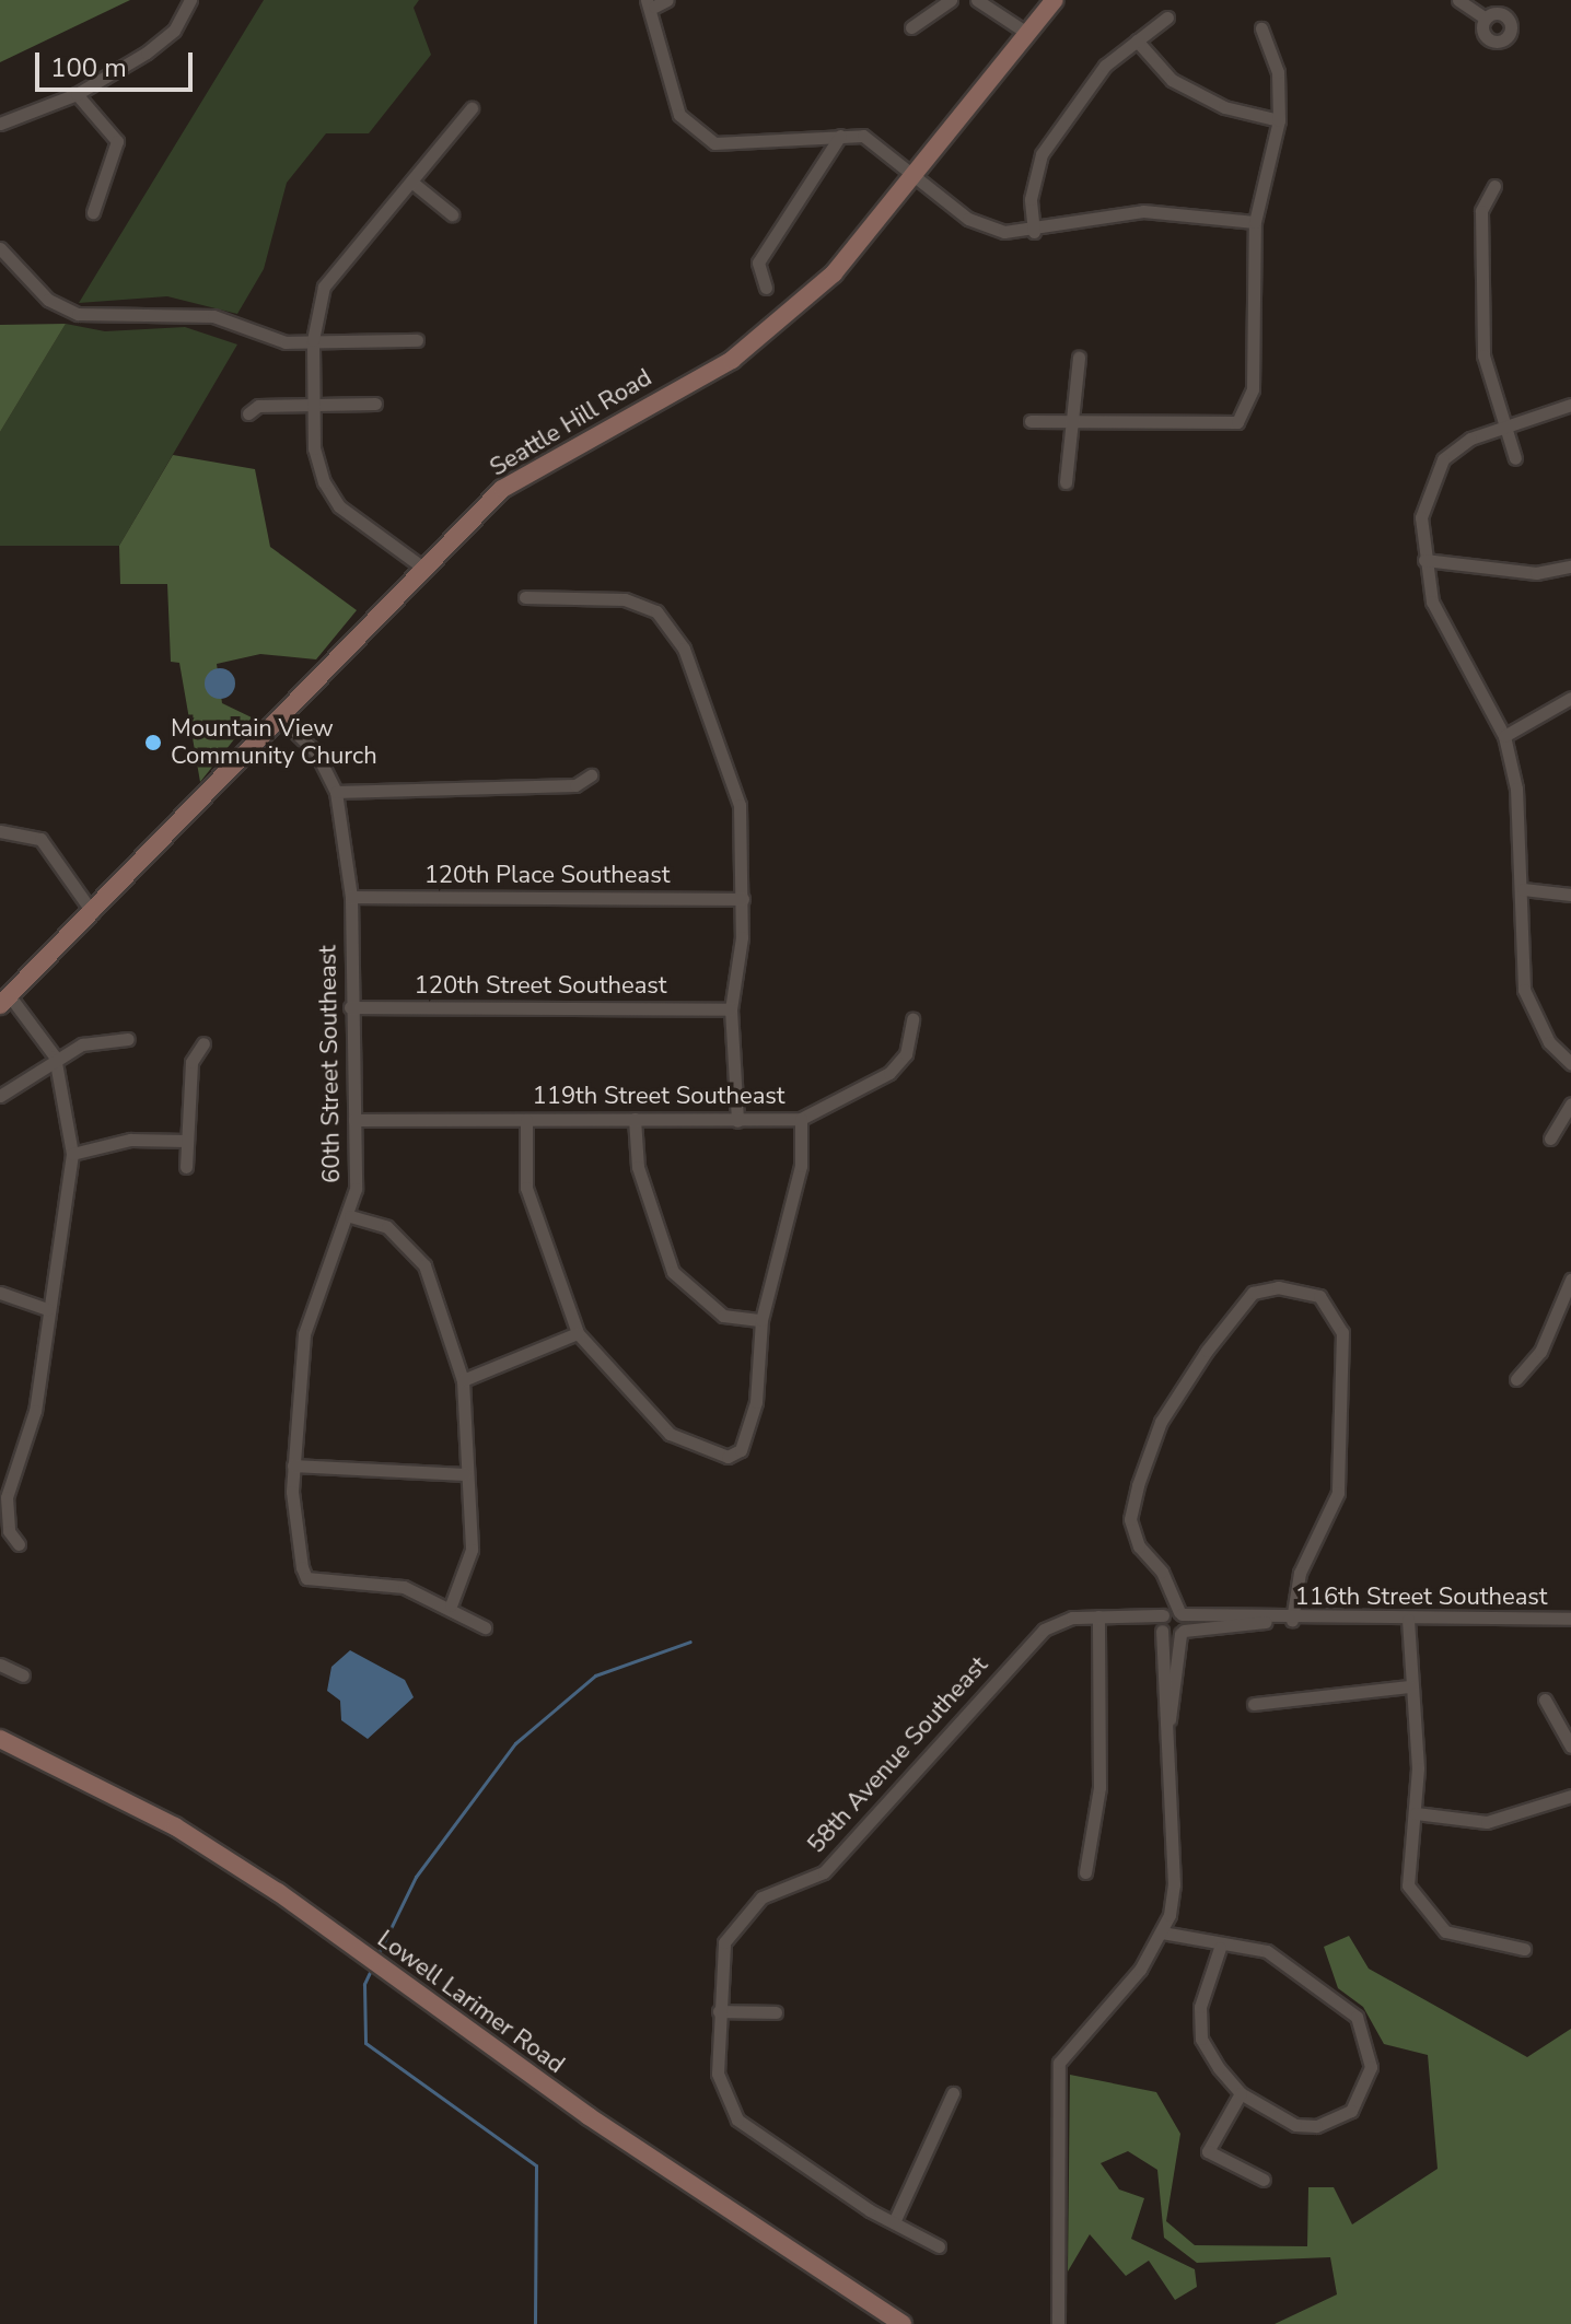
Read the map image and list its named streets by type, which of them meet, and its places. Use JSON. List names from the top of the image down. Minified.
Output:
{"streets":{"main road":["Seattle Hill Road","Lowell Larimer Road"],"street":["120th Place Southeast","120th Street Southeast","60th Street Southeast","119th Street Southeast","116th Street Southeast","58th Avenue Southeast"]},"crossings":[["Seattle Hill Road","60th Street Southeast"],["120th Place Southeast","60th Street Southeast"],["120th Street Southeast","60th Street Southeast"],["60th Street Southeast","119th Street Southeast"],["116th Street Southeast","58th Avenue Southeast"]],"places":["Mountain View Community Church"],"scale_bar":"100 m"}
